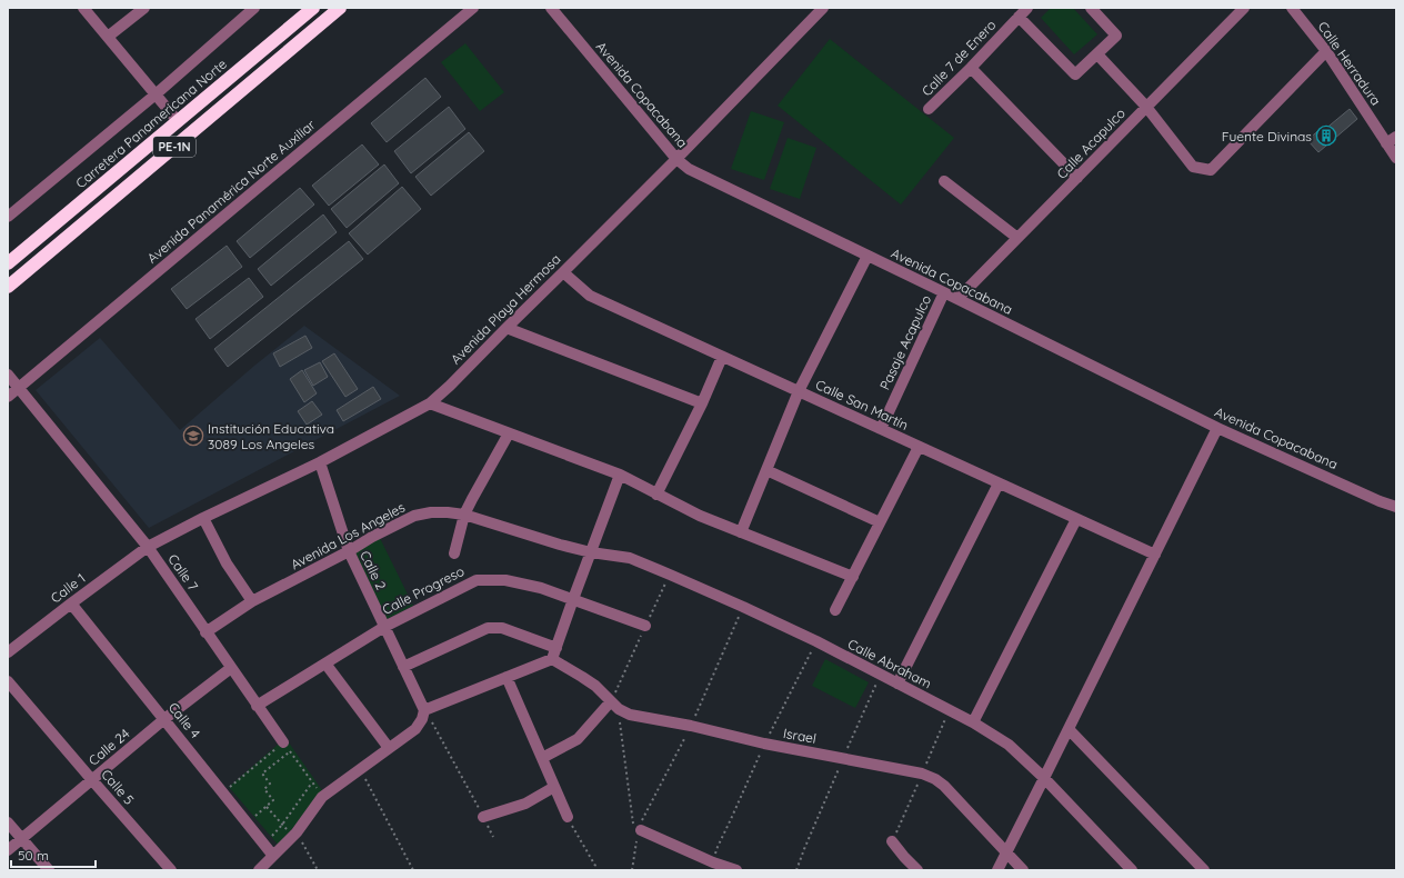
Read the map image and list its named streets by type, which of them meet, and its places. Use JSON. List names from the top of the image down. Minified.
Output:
{"streets":{"highway":["Carretera Panamericana Norte","PE-1N"],"street":["Calle 7 de Enero","Calle Herradura","Avenida Copacabana","Calle Acapulco","Avenida Panamérica Norte Auxiliar","Avenida Playa Hermosa","Pasaje Acapulco","Calle San Martín","Avenida Los Angeles","Calle 2","Calle 7","Calle 1","Calle Progreso","Calle Abraham","Calle 4","Israel","Calle 24","Calle 5"]},"crossings":[["Avenida Copacabana","Calle Acapulco"],["Avenida Copacabana","Avenida Playa Hermosa"],["Avenida Copacabana","Pasaje Acapulco"],["Avenida Panamérica Norte Auxiliar","Calle 7"],["Avenida Playa Hermosa","Calle San Martín"],["Avenida Playa Hermosa","Calle 2"],["Avenida Playa Hermosa","Calle 7"],["Avenida Playa Hermosa","Calle 1"],["Pasaje Acapulco","Calle San Martín"],["Avenida Los Angeles","Calle 2"],["Avenida Los Angeles","Calle 7"],["Avenida Los Angeles","Calle Abraham"],["Calle 2","Calle Progreso"],["Calle 7","Calle 1"],["Calle 7","Calle Progreso"],["Calle 7","Calle 24"],["Calle 1","Calle 4"],["Calle 4","Calle 24"],["Calle 24","Calle 5"]],"places":{"building":["Fuente Divinas"],"school or university":["Institución Educativa 3089 Los Angeles"]},"scale_bar":"50 m"}
